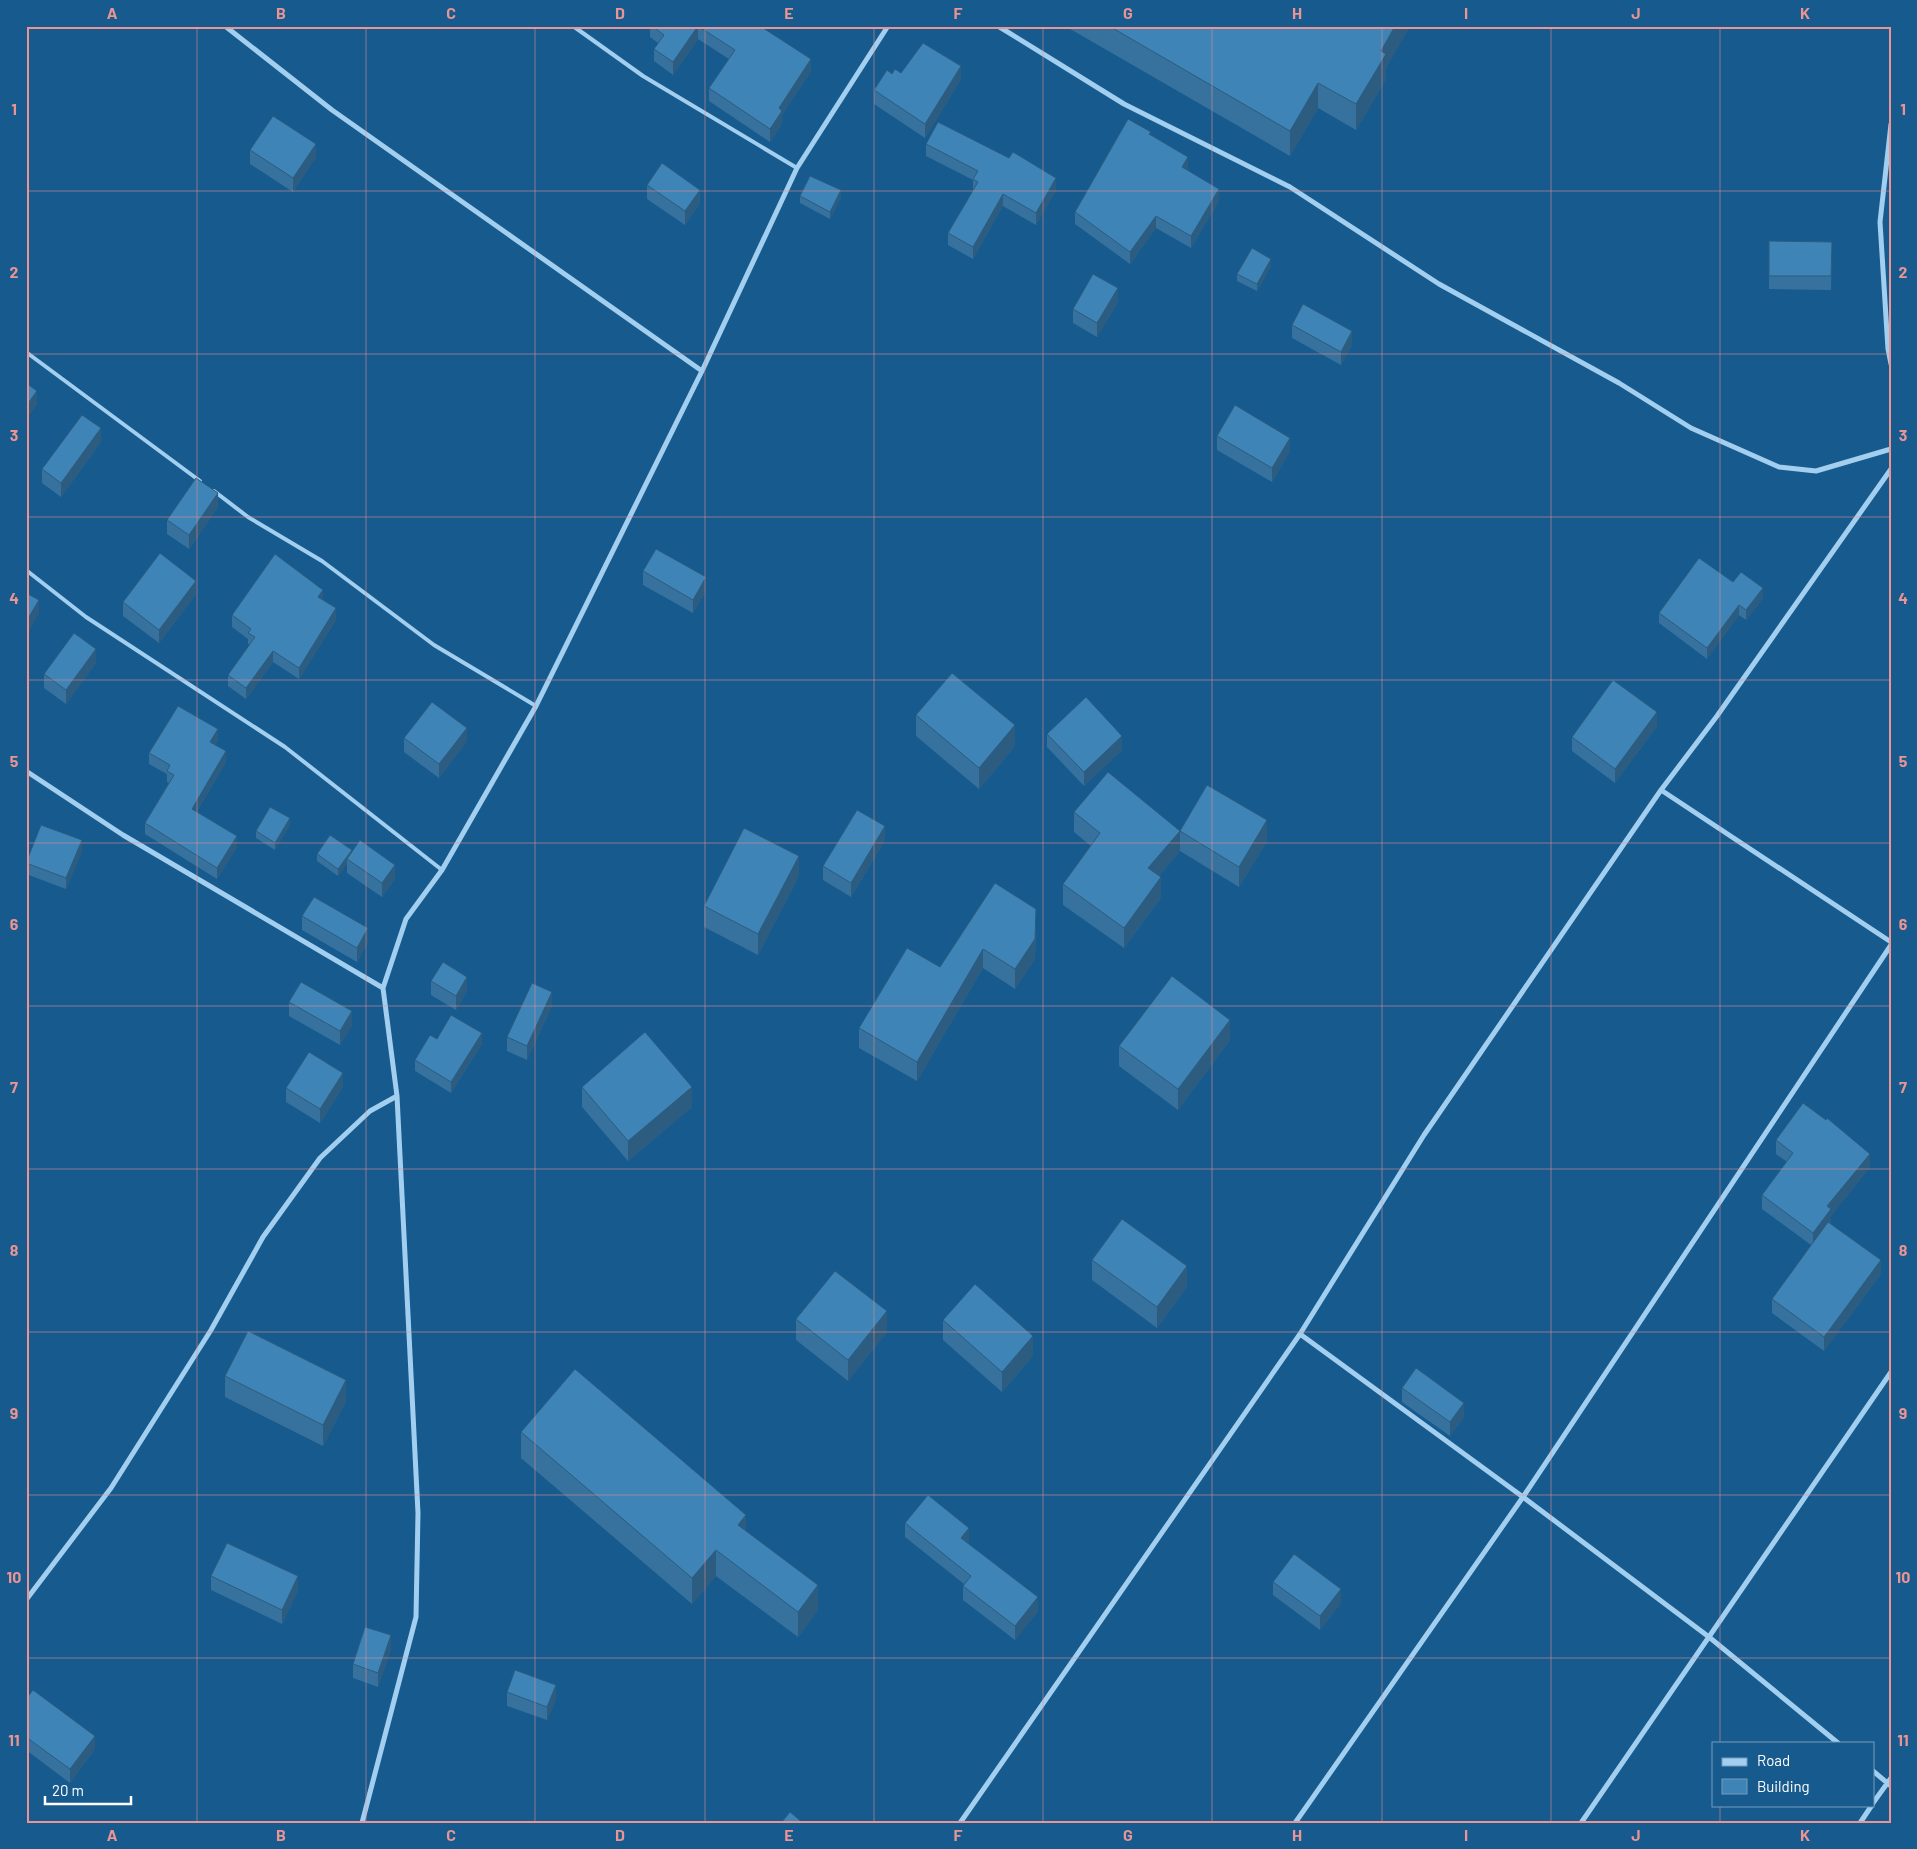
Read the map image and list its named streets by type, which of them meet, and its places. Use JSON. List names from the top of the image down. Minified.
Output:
{"legend":["Road","Building"],"scale_bar":"20 m","grid":{"columns":["A","B","C","D","E","F","G","H","I","J","K"],"rows":["1","2","3","4","5","6","7","8","9","10","11"]}}
